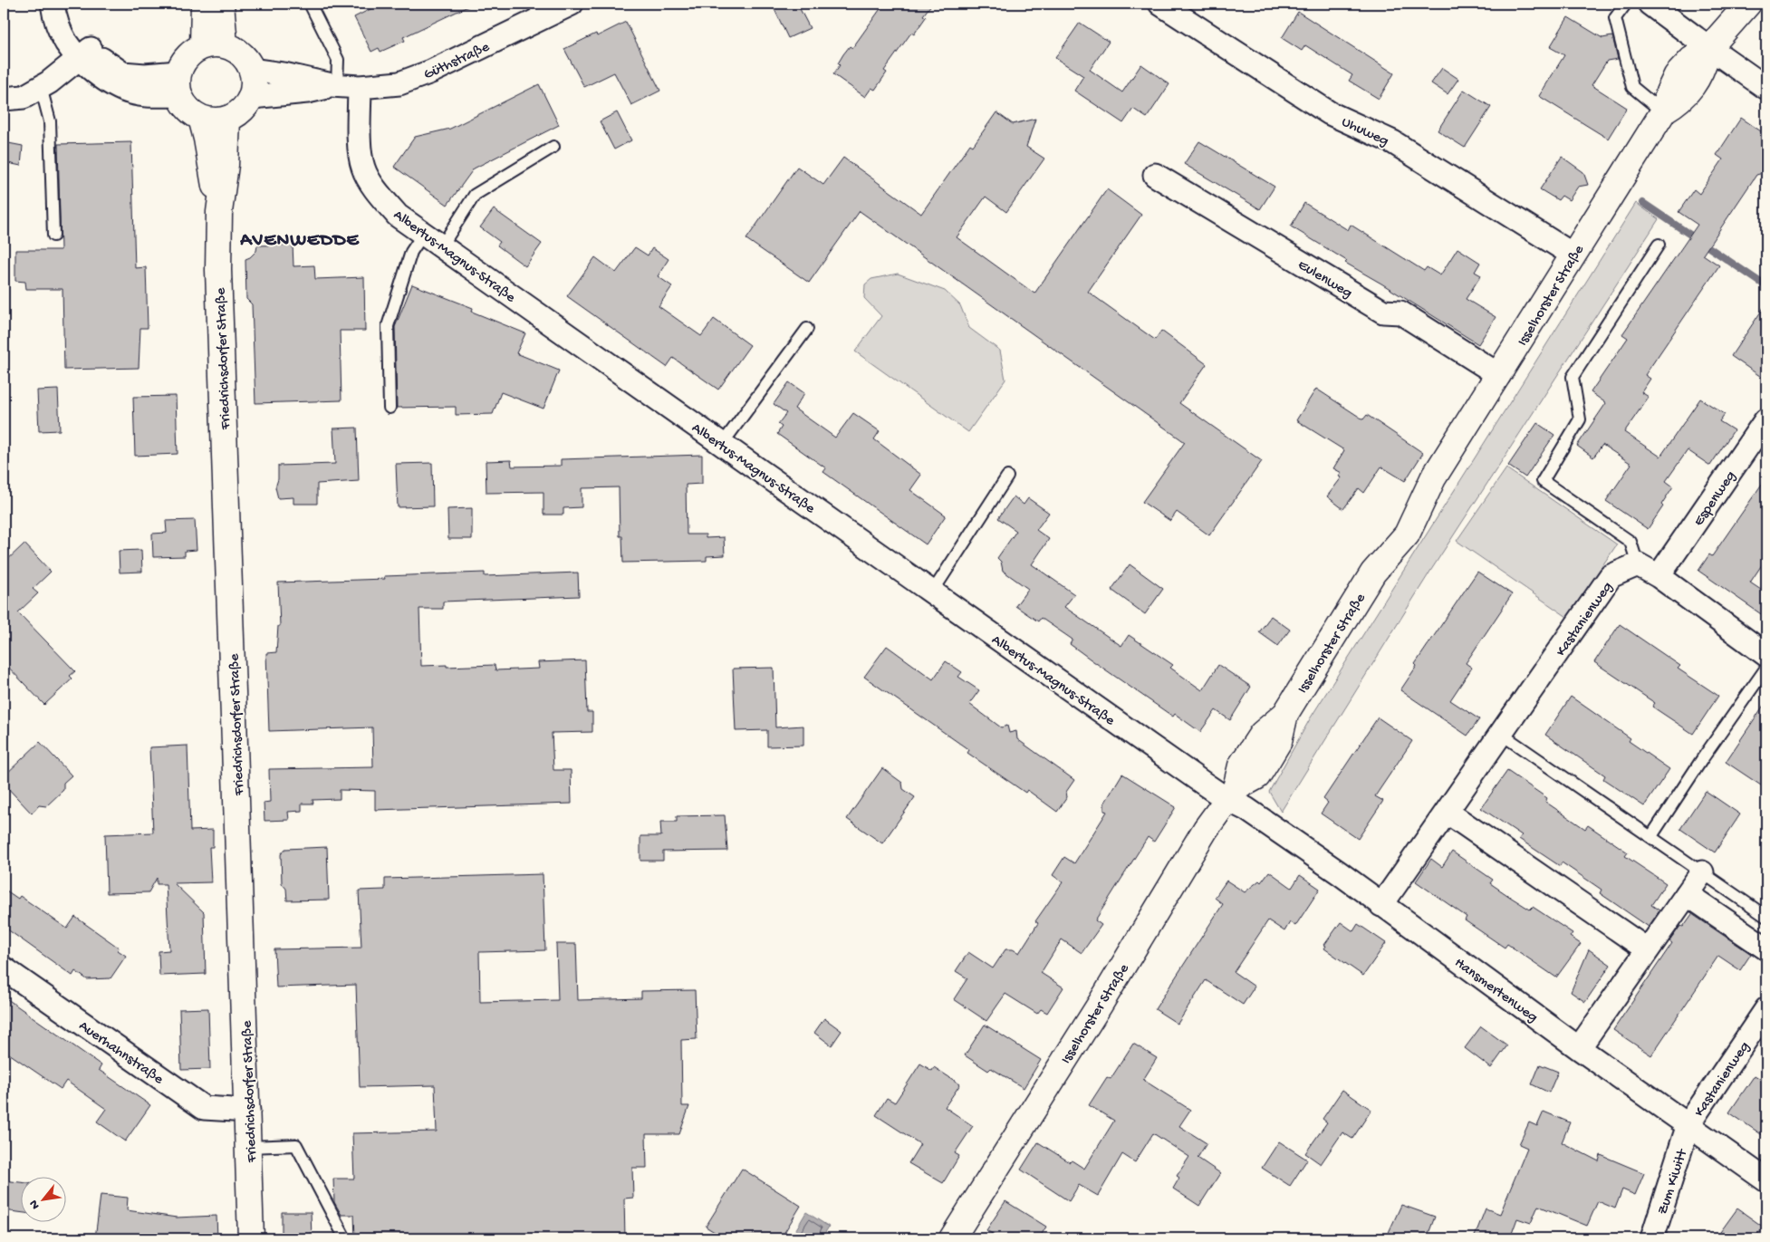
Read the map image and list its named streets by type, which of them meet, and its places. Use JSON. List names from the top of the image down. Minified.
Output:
{"streets":{"street":["Güthstraße","Uhuweg","Albertus-Magnus-Straße","Eulenweg","Isselhorster Straße","Friedrichsdorfer Straße","Espenweg","Kastanienweg","Hansmertenweg","Auerhahnstraße","Zum Kiwitt"]},"crossings":[["Güthstraße","Albertus-Magnus-Straße"],["Güthstraße","Friedrichsdorfer Straße"],["Uhuweg","Isselhorster Straße"],["Albertus-Magnus-Straße","Isselhorster Straße"],["Albertus-Magnus-Straße","Hansmertenweg"],["Eulenweg","Isselhorster Straße"],["Isselhorster Straße","Hansmertenweg"],["Friedrichsdorfer Straße","Auerhahnstraße"],["Kastanienweg","Hansmertenweg"],["Kastanienweg","Zum Kiwitt"],["Hansmertenweg","Zum Kiwitt"]],"districts":["AVENWEDDE"],"north":"bottom left"}
